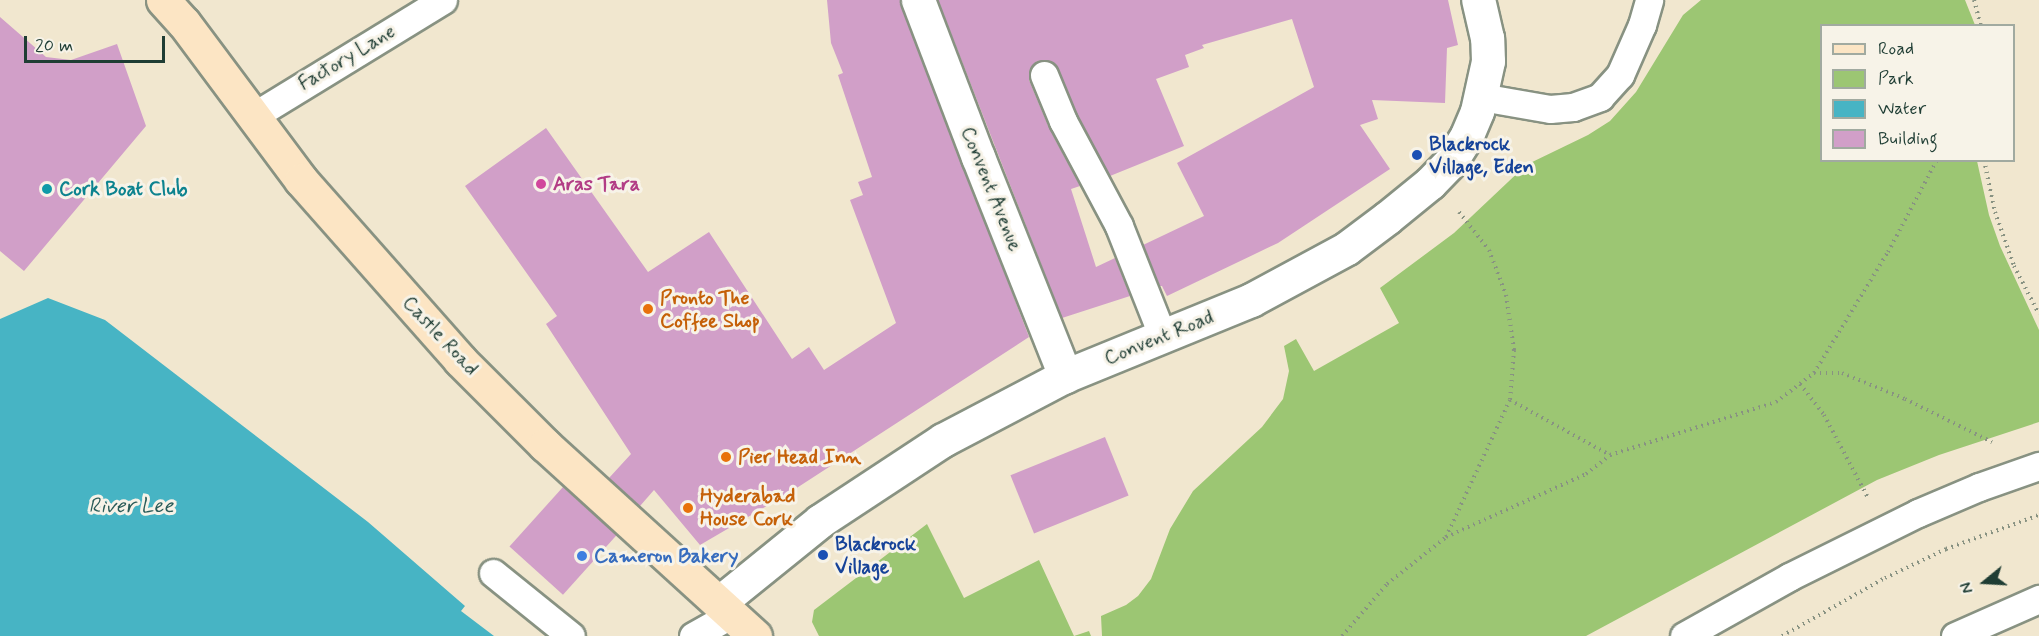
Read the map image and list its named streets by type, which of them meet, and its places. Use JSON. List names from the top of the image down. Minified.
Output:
{"streets":{"main road":["Castle Road"],"street":["Convent Avenue","Convent Road"],"lane":["Factory Lane"]},"crossings":[["Factory Lane","Castle Road"],["Convent Avenue","Convent Road"],["Castle Road","Convent Road"]],"water":["River Lee"],"places":["Blackrock Village, Eden","Aras Tara","Cork Boat Club","Pronto The Coffee Shop","Pier Head Inn","Hyderabad House Cork","Blackrock Village","Cameron Bakery"],"legend":["Road","Park","Water","Building"],"scale_bar":"20 m","north":"left"}
